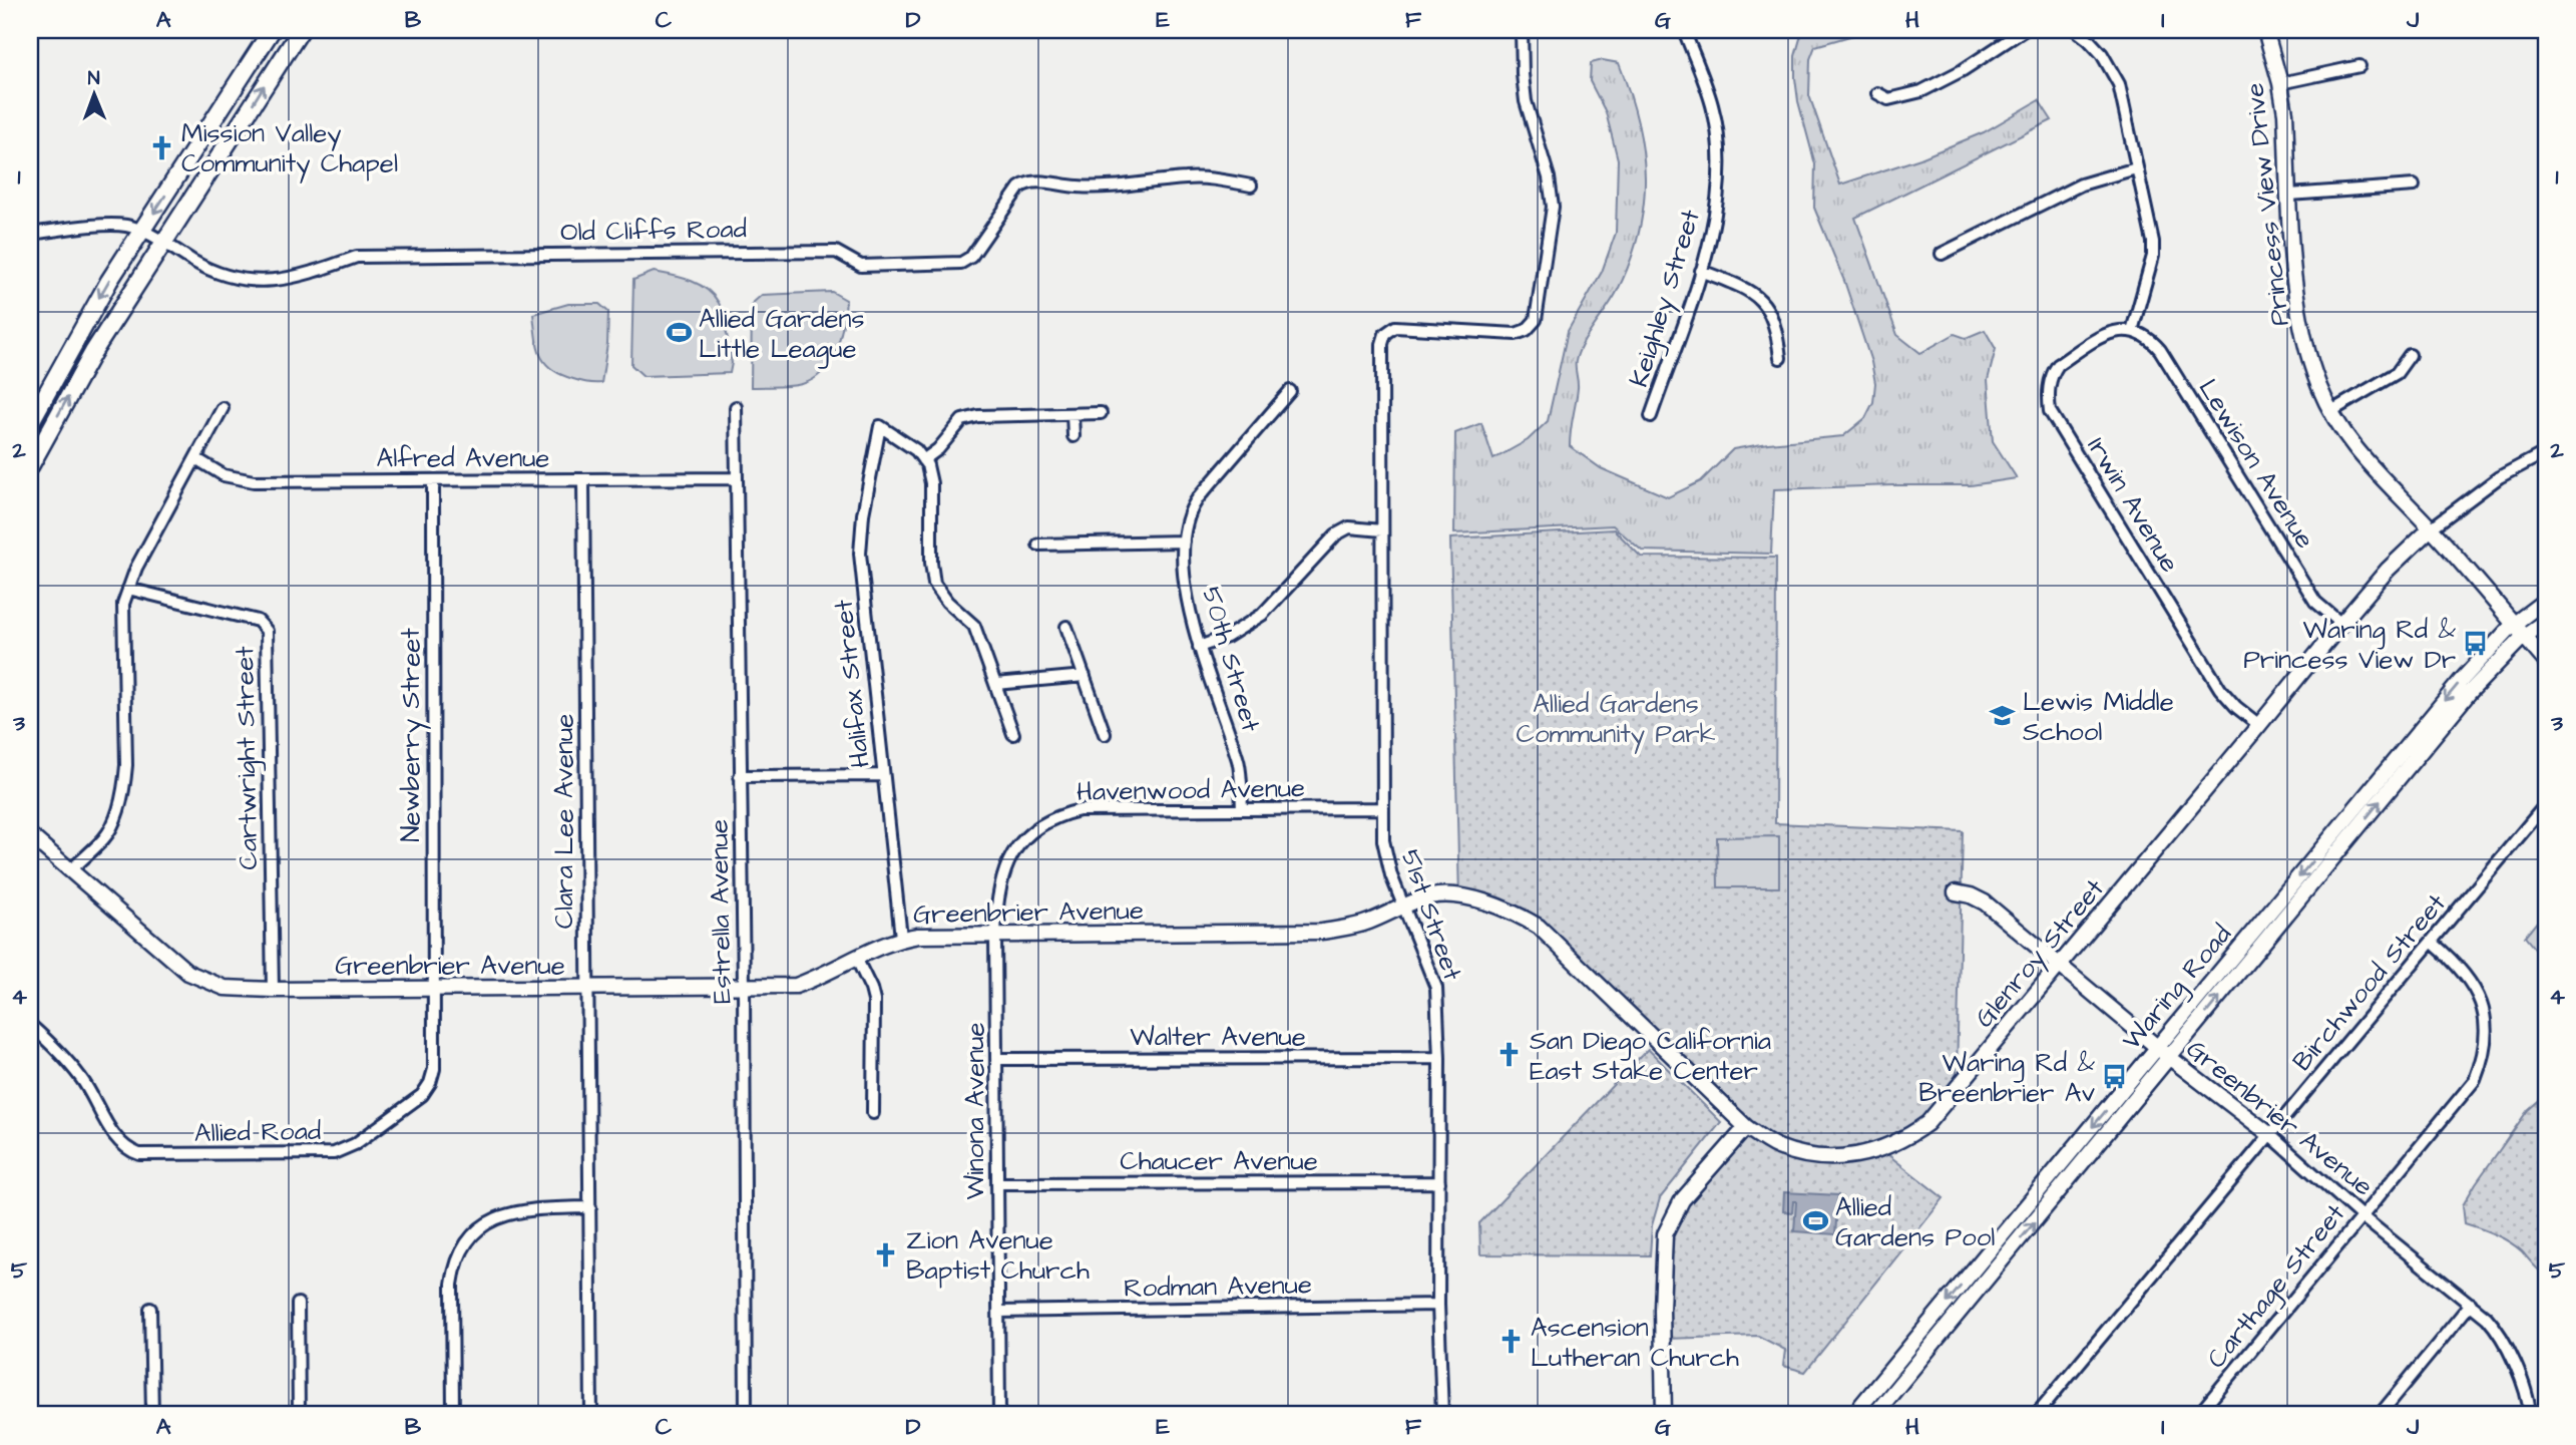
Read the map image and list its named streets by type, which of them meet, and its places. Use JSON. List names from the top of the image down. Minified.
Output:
{"streets":{"street":["Princess View Drive","Old Cliffs Road","Keighley Street","Alfred Avenue","Lewison Avenue","Irwin Avenue","50th Street","Halifax Street","Newberry Street","Cartwright Street","Havenwood Avenue","Clara Lee Avenue","Estrella Avenue","Greenbrier Avenue","51st Street","Glenroy Street","Birchwood Street","Waring Road","Walter Avenue","Winona Avenue","Allied Road","Chaucer Avenue","Rodman Avenue","Carthage Street"]},"crossings":[["Princess View Drive","Glenroy Street"],["Princess View Drive","Waring Road"],["Alfred Avenue","Newberry Street"],["Alfred Avenue","Clara Lee Avenue"],["Alfred Avenue","Estrella Avenue"],["Lewison Avenue","Irwin Avenue"],["Lewison Avenue","Glenroy Street"],["Irwin Avenue","Glenroy Street"],["50th Street","Havenwood Avenue"],["Halifax Street","Greenbrier Avenue"],["Newberry Street","Greenbrier Avenue"],["Newberry Street","Allied Road"],["Cartwright Street","Greenbrier Avenue"],["Havenwood Avenue","Greenbrier Avenue"],["Havenwood Avenue","51st Street"],["Havenwood Avenue","Winona Avenue"],["Clara Lee Avenue","Greenbrier Avenue"],["Estrella Avenue","Greenbrier Avenue"],["Greenbrier Avenue","51st Street"],["Greenbrier Avenue","Glenroy Street"],["Greenbrier Avenue","Birchwood Street"],["Greenbrier Avenue","Waring Road"],["Greenbrier Avenue","Winona Avenue"],["Greenbrier Avenue","Allied Road"],["Greenbrier Avenue","Carthage Street"],["51st Street","Walter Avenue"],["51st Street","Chaucer Avenue"],["51st Street","Rodman Avenue"],["Birchwood Street","Carthage Street"],["Walter Avenue","Winona Avenue"],["Winona Avenue","Chaucer Avenue"],["Winona Avenue","Rodman Avenue"]],"parks":["Allied Gardens Community Park"],"places":{"church":["Mission Valley Community Chapel","San Diego California East Stake Center","Zion Avenue Baptist Church","Ascension Lutheran Church"],"sports":["Allied Gardens Little League","Allied Gardens Pool"],"bus stop":["Waring Rd & Princess View Dr","Waring Rd & Breenbrier Av"],"school or university":["Lewis Middle School"]},"north":"top","grid":{"columns":["A","B","C","D","E","F","G","H","I","J"],"rows":["1","2","3","4","5"]}}
